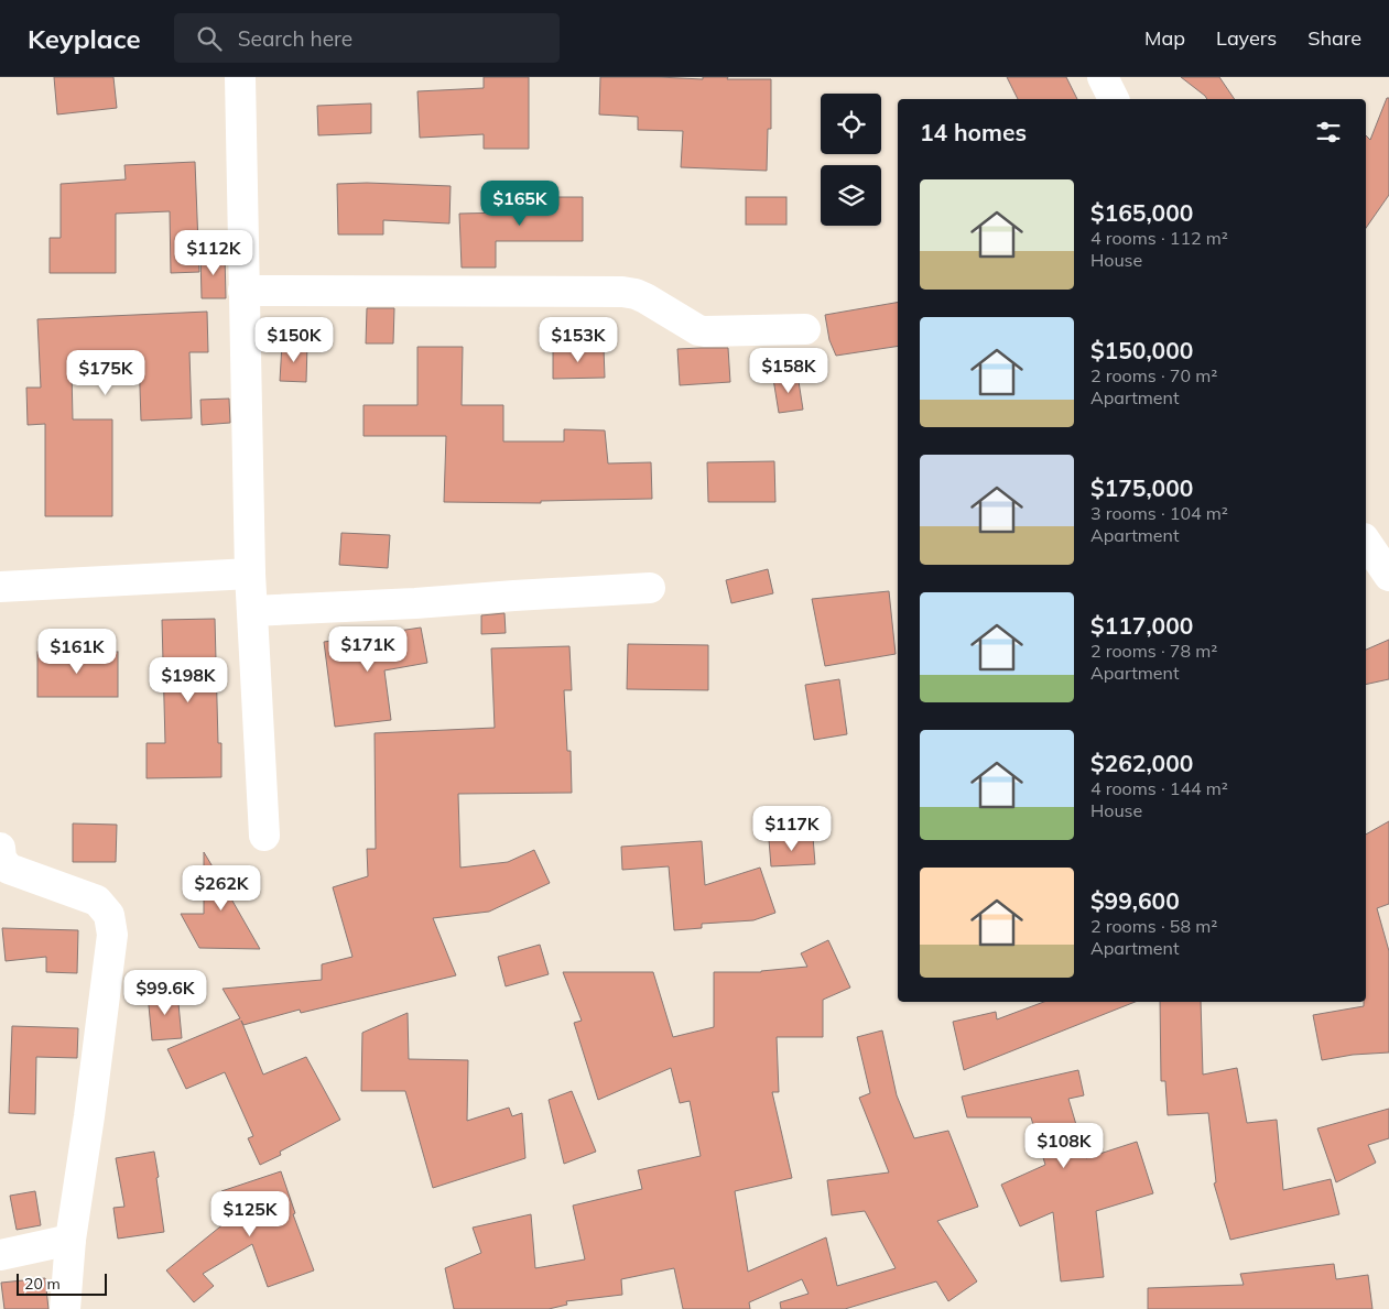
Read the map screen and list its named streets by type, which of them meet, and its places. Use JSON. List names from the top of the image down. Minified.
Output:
{"scale_bar":"20 m","page":{"header":"Keyplace","search":"Search here","nav":["Map","Layers","Share"],"heading":"14 homes","list":[{"name":"$165,000","note":"4 rooms · 112 m² · House"},{"name":"$150,000","note":"2 rooms · 70 m² · Apartment"},{"name":"$175,000","note":"3 rooms · 104 m² · Apartment"},{"name":"$117,000","note":"2 rooms · 78 m² · Apartment"},{"name":"$262,000","note":"4 rooms · 144 m² · House"},{"name":"$99,600","note":"2 rooms · 58 m² · Apartment"}],"price":["$165K","$112K","$150K","$153K","$158K","$175K","$171K","$161K","$198K","$117K","$262K","$99.6K","$108K","$125K"],"scale":"20 m"}}
